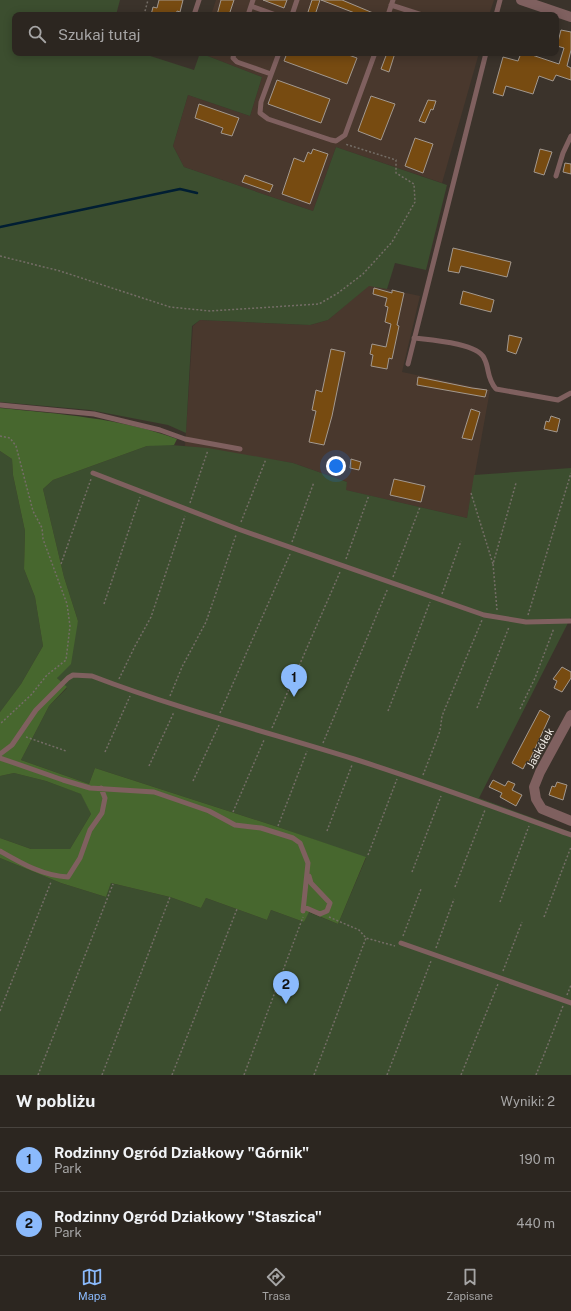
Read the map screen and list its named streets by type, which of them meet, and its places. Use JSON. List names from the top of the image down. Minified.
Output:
{"streets":{"street":["Jaskółek"]},"page":{"search":"Szukaj tutaj","pins":["1","2"],"heading":["W pobliżu","Wyniki: 2"],"list":[{"mark":"1","name":"Rodzinny Ogród Działkowy \"Górnik\"","note":"Park","value":"190 m"},{"mark":"2","name":"Rodzinny Ogród Działkowy \"Staszica\"","note":"Park","value":"440 m"}],"nav":["Mapa","Trasa","Zapisane"]}}
